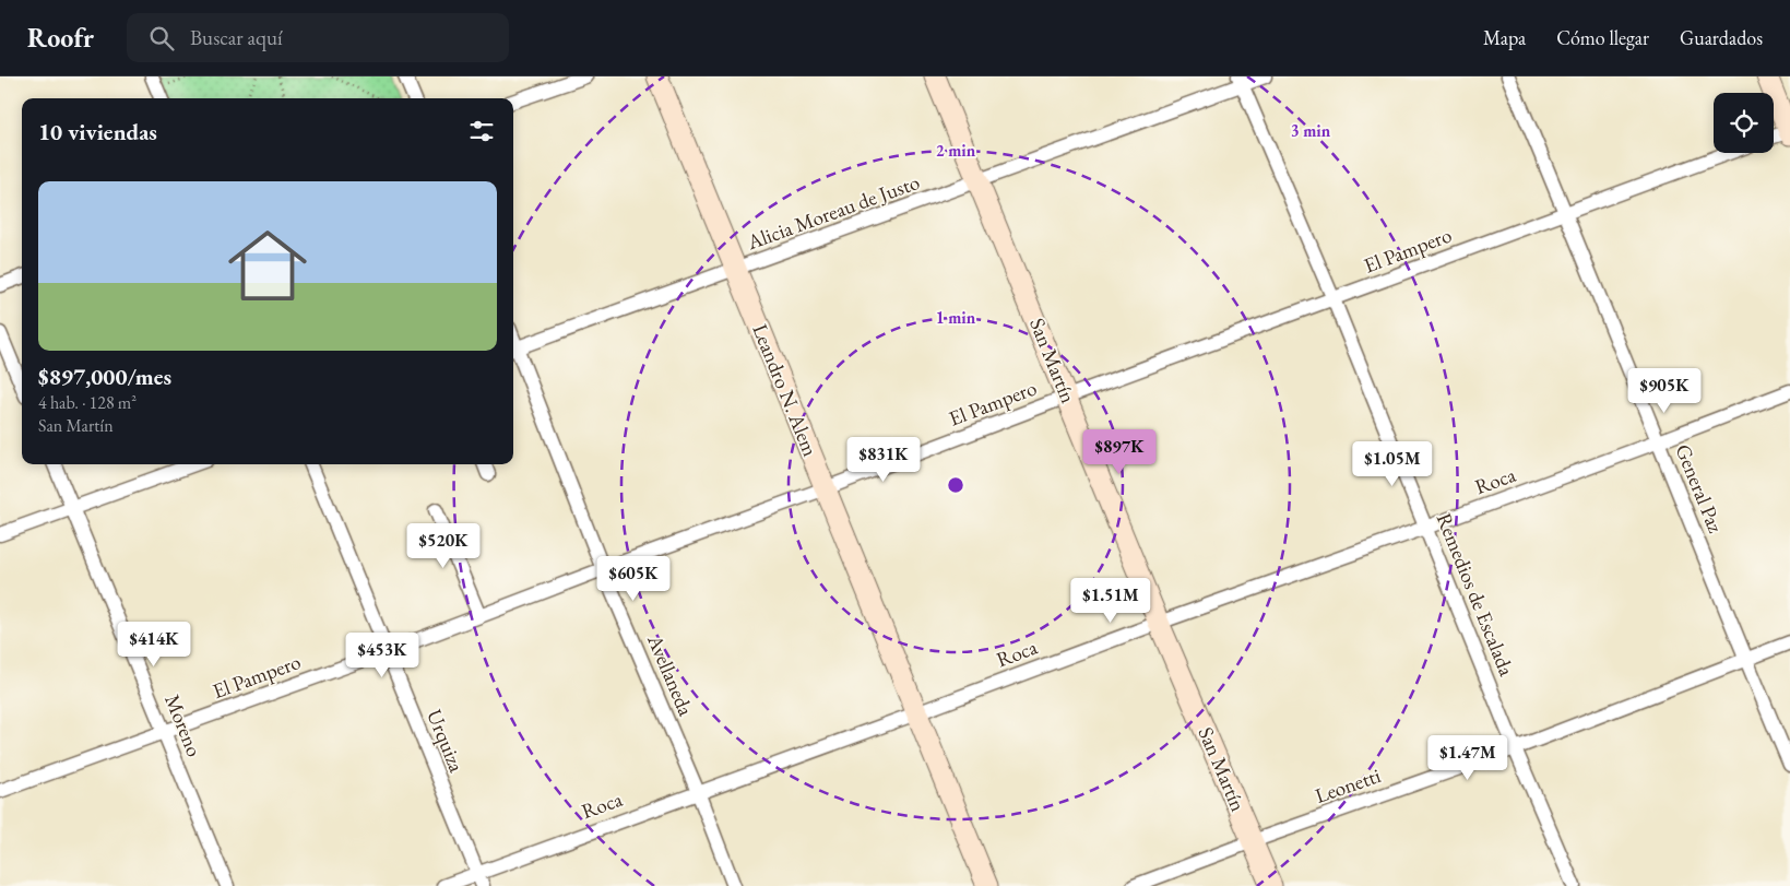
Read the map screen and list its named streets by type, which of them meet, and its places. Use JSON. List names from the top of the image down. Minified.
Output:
{"streets":{"main road":["San Martín","Leandro N. Alem"],"street":["Alicia Moreau de Justo","El Pampero","Roca","General Paz","Remedios de Escalada","Avellaneda","Moreno","Urquiza","Leonetti"]},"crossings":[["Alicia Moreau de Justo","San Martín"],["Alicia Moreau de Justo","Leandro N. Alem"],["Alicia Moreau de Justo","Remedios de Escalada"],["Alicia Moreau de Justo","Avellaneda"],["El Pampero","San Martín"],["El Pampero","Leandro N. Alem"],["El Pampero","General Paz"],["El Pampero","Remedios de Escalada"],["El Pampero","Avellaneda"],["El Pampero","Moreno"],["El Pampero","Urquiza"],["San Martín","Roca"],["San Martín","Leonetti"],["Leandro N. Alem","Roca"],["Roca","General Paz"],["Roca","Remedios de Escalada"],["Roca","Avellaneda"],["Roca","Urquiza"],["General Paz","Leonetti"],["Remedios de Escalada","Leonetti"]],"page":{"header":"Roofr","search":"Buscar aquí","nav":["Mapa","Cómo llegar","Guardados"],"heading":"10 viviendas","list":[{"name":"$897,000/mes","note":"4 hab. · 128 m² · San Martín"}],"price":["$905K","$897K","$831K","$1.05M","$520K","$605K","$1.51M","$414K","$453K","$1.47M"]},"rings":["3 min","2 min","1 min"]}
